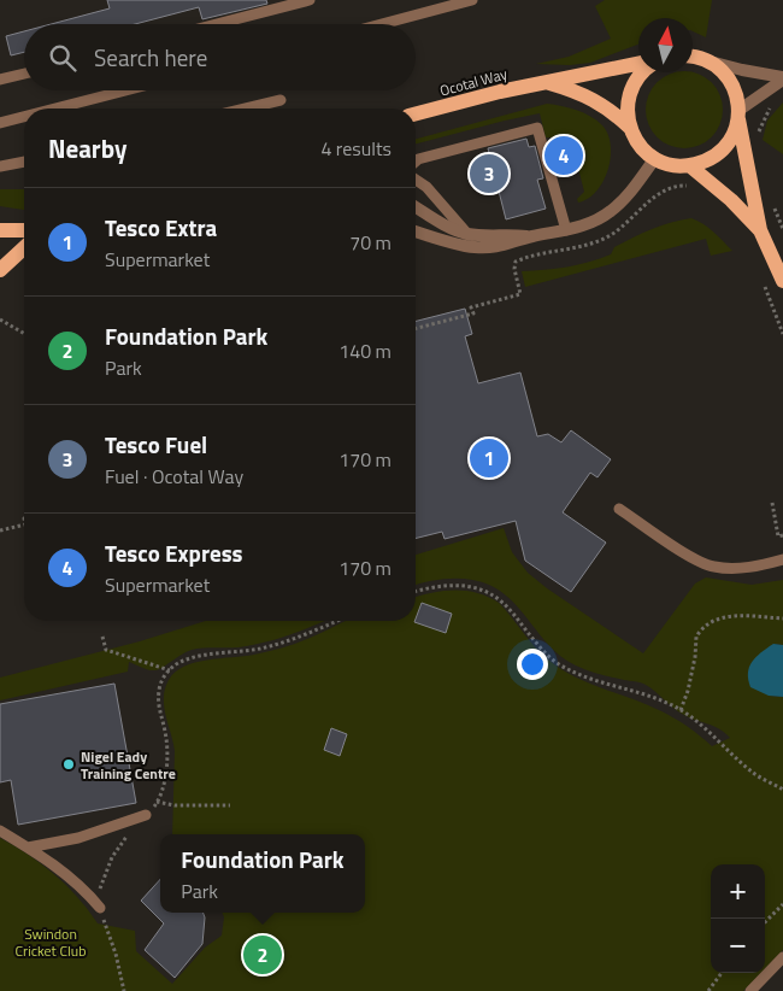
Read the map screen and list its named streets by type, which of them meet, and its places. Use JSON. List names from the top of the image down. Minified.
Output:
{"streets":{"main road":["Ocotal Way"]},"parks":["Swindon Cricket Club"],"places":["Nigel Eady Training Centre"],"north":"top","page":{"search":"Search here","heading":["Nearby","4 results"],"pins":["4","3","1","2"],"list":[{"mark":"1","name":"Tesco Extra","note":"Supermarket","value":"70 m"},{"mark":"2","name":"Foundation Park","note":"Park","value":"140 m"},{"mark":"3","name":"Tesco Fuel","note":"Fuel · Ocotal Way","value":"170 m"},{"mark":"4","name":"Tesco Express","note":"Supermarket","value":"170 m"}],"popup":["Foundation Park","Park"],"map_buttons":["+","−"]}}
